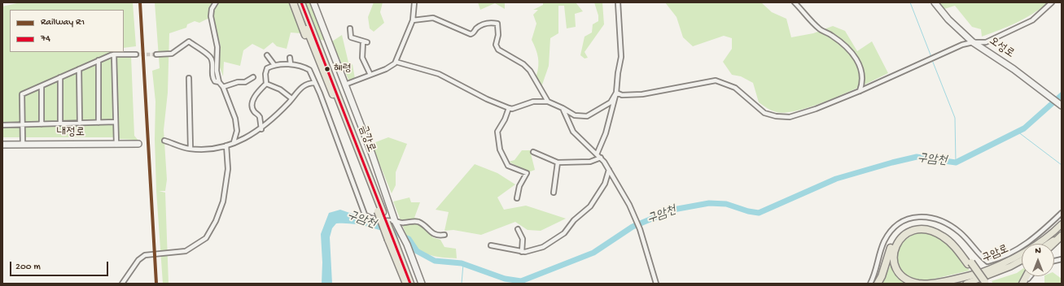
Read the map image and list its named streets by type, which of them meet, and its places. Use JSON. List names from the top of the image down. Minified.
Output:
{"streets":{"highway":["금강로"],"main road":["구암로"],"street":["오성로","내정로"]},"water":["구암천"],"places":["혜령"],"lines":["rail line R1","transit line 74"],"legend":["Railway R1","74"],"scale_bar":"200 m","north":"top"}
